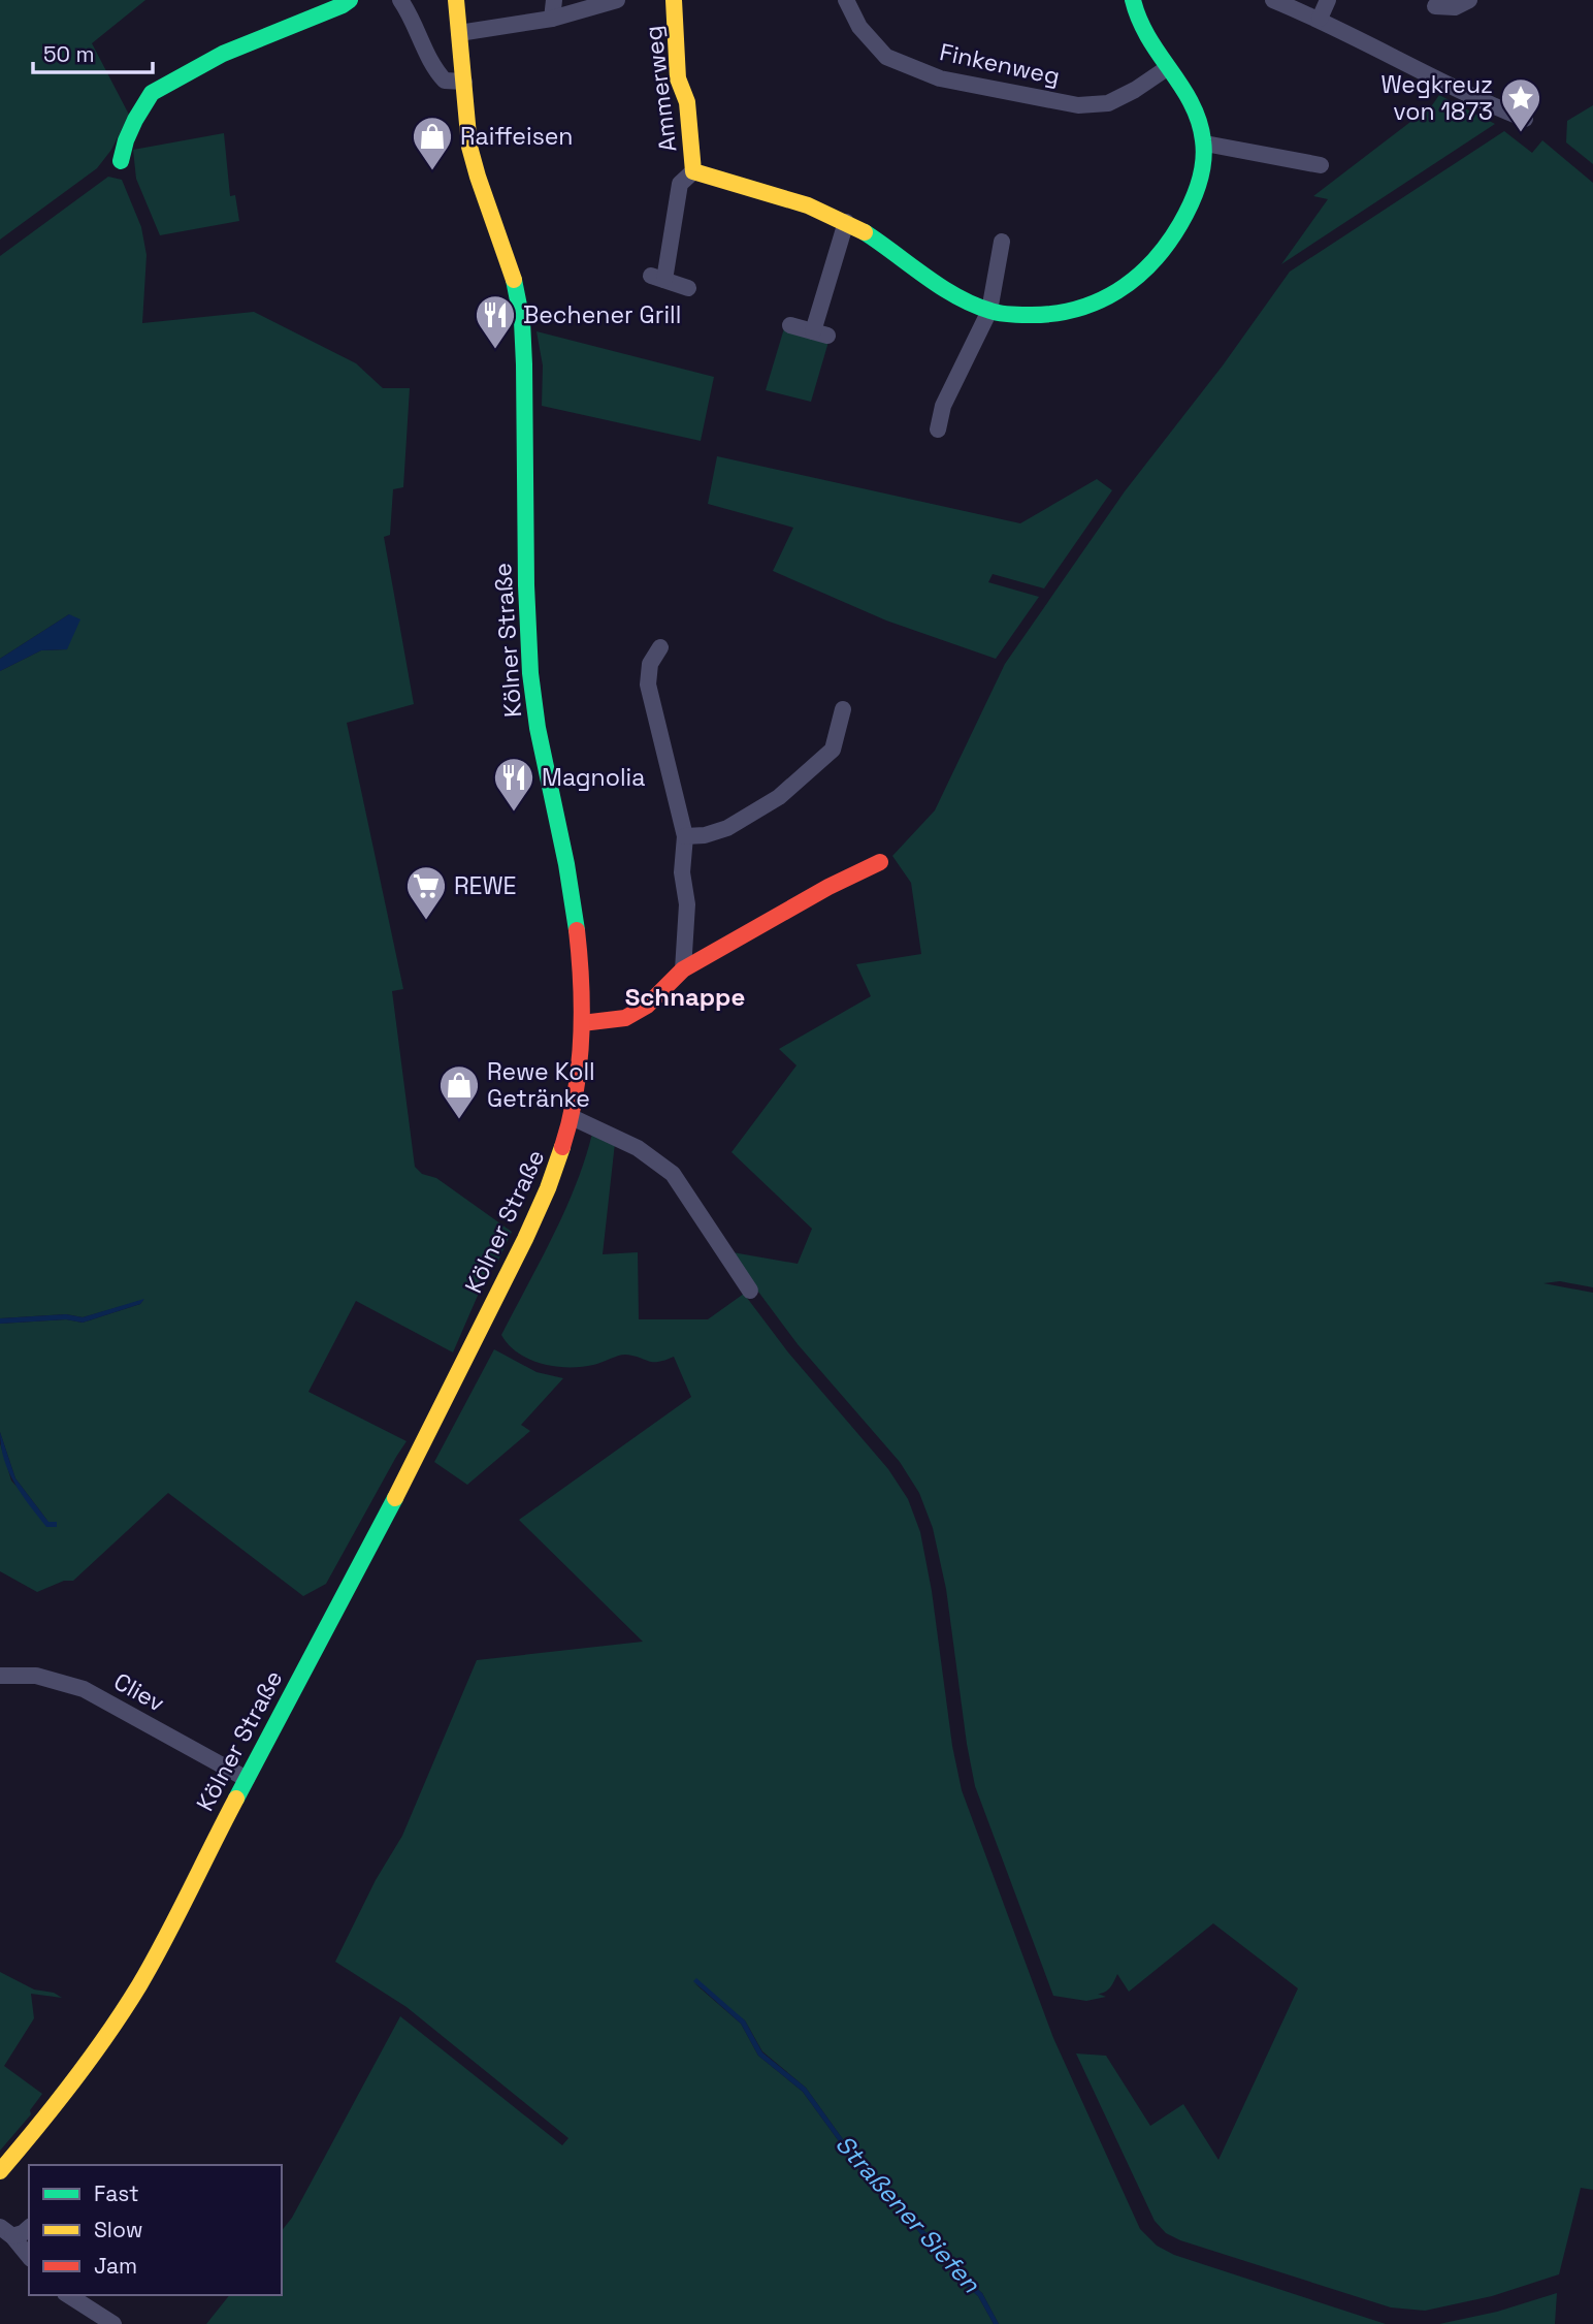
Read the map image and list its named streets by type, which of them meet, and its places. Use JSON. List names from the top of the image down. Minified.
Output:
{"streets":{"main road":["Ammerweg","Kölner Straße"],"street":["Finkenweg","Cliev"]},"crossings":[["Finkenweg","Ammerweg"],["Kölner Straße","Cliev"]],"districts":["Schnappe"],"water":["Straßener Siefen"],"places":{"place":["Wegkreuz von 1873"],"shop":["Raiffeisen","Rewe Koll Getränke"],"restaurant":["Bechener Grill","Magnolia"],"supermarket":["REWE"]},"legend":["Fast","Slow","Jam"],"scale_bar":"50 m"}
